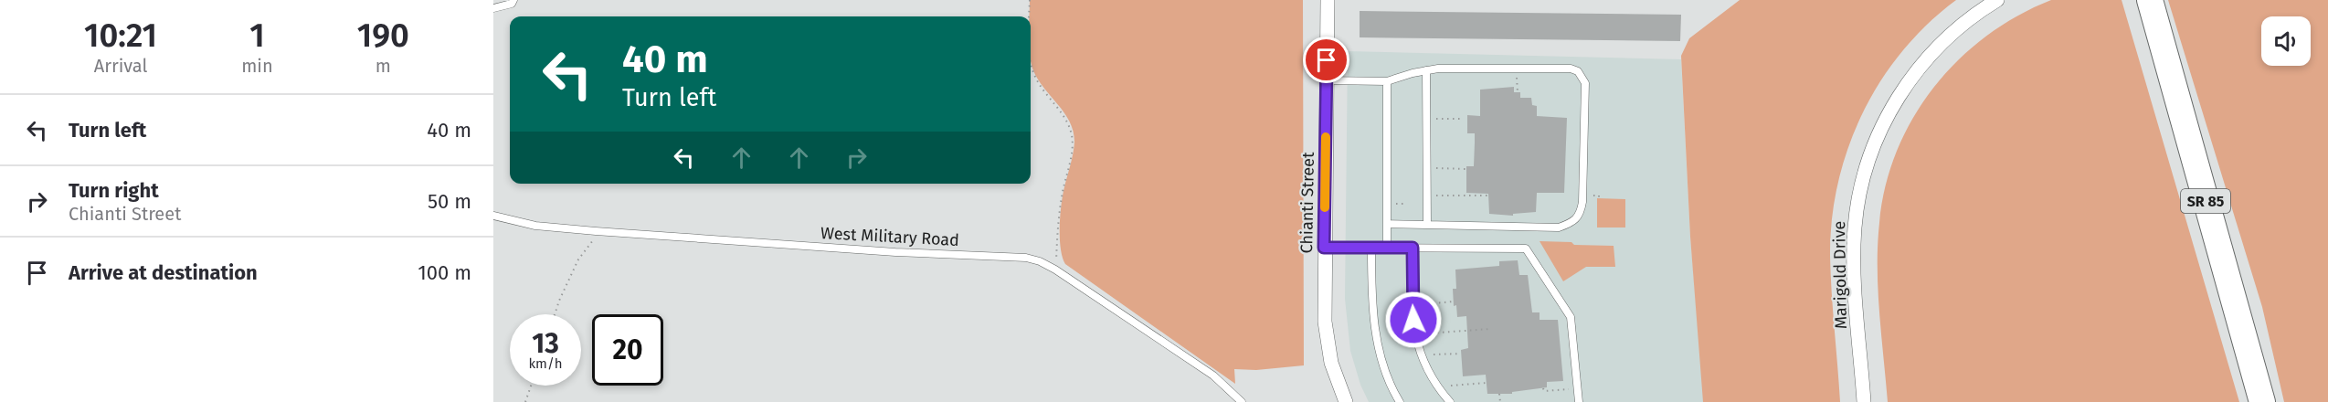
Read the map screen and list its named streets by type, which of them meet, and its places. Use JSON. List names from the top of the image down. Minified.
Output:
{"streets":{"highway":["SR 85"],"street":["Chianti Street","Marigold Drive"],"lane":["West Military Road"]},"page":{"eta":["10:21","Arrival","1","min","190","m"],"turn":["40 m","Turn left"],"list":[{"name":"Turn left","value":"40 m"},{"name":"Turn right","note":"Chianti Street","value":"50 m"},{"name":"Arrive at destination","value":"100 m"}],"speed":"13 km/h","limit":"20"}}
